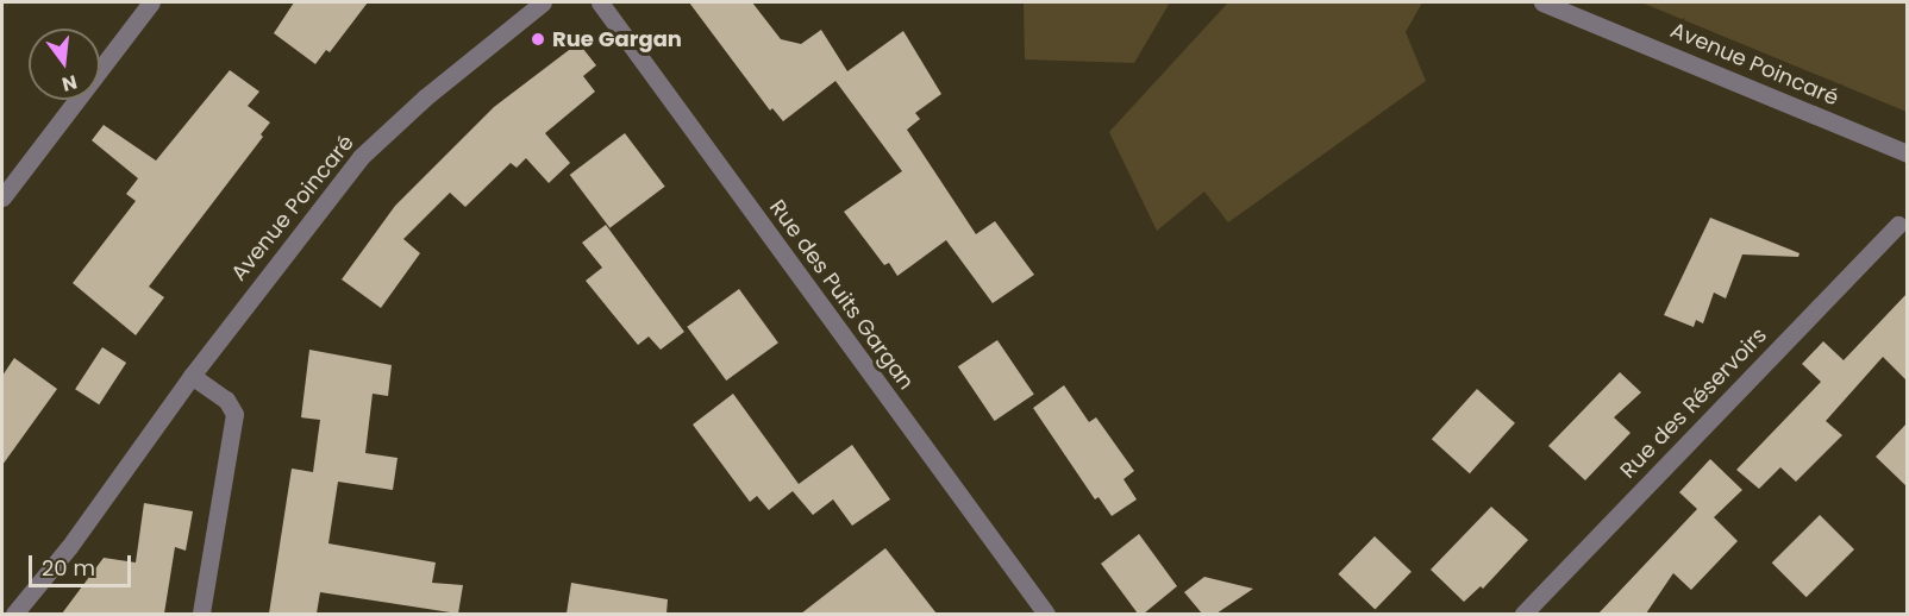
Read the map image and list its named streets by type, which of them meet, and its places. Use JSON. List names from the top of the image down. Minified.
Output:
{"streets":{"street":["Avenue Poincaré","Rue des Puits Gargan","Rue des Réservoirs"]},"places":["Rue Gargan"],"scale_bar":"20 m","north":"bottom"}
